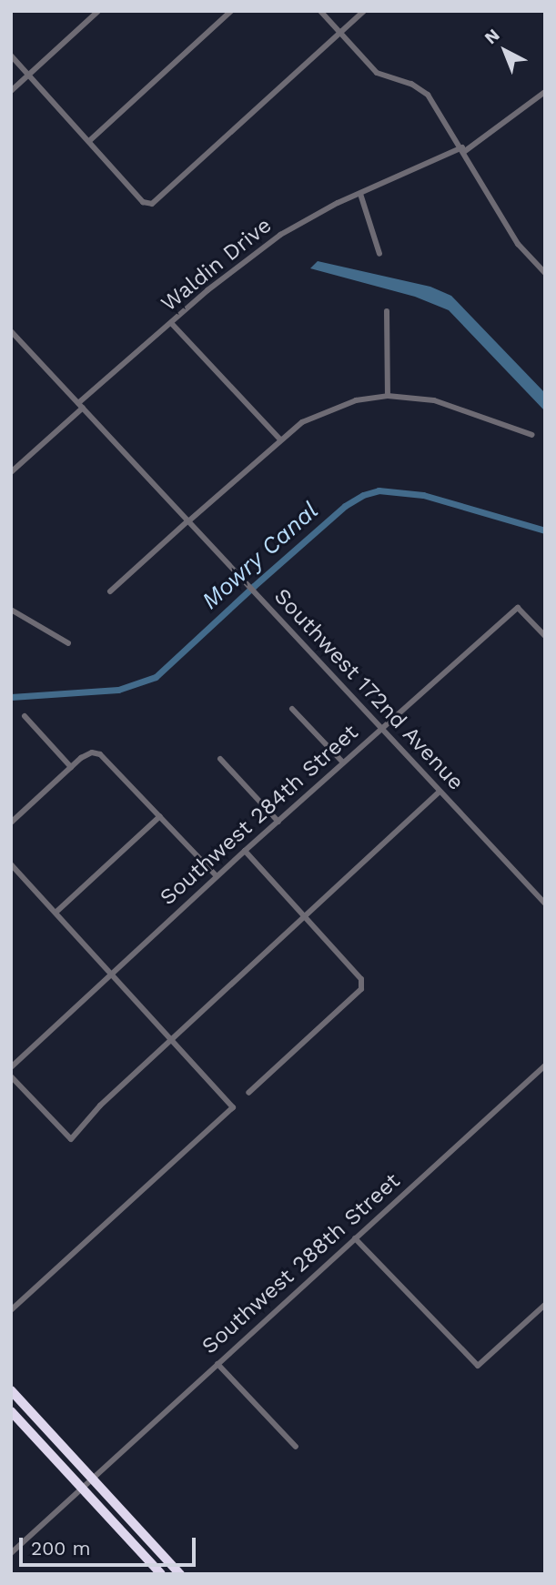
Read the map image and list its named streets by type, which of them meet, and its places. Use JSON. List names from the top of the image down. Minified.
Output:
{"streets":{"street":["Waldin Drive","Southwest 172nd Avenue","Southwest 284th Street","Southwest 288th Street"]},"crossings":[["Waldin Drive","Southwest 172nd Avenue"],["Southwest 172nd Avenue","Southwest 284th Street"]],"water":["Mowry Canal"],"scale_bar":"200 m","north":"top left"}
